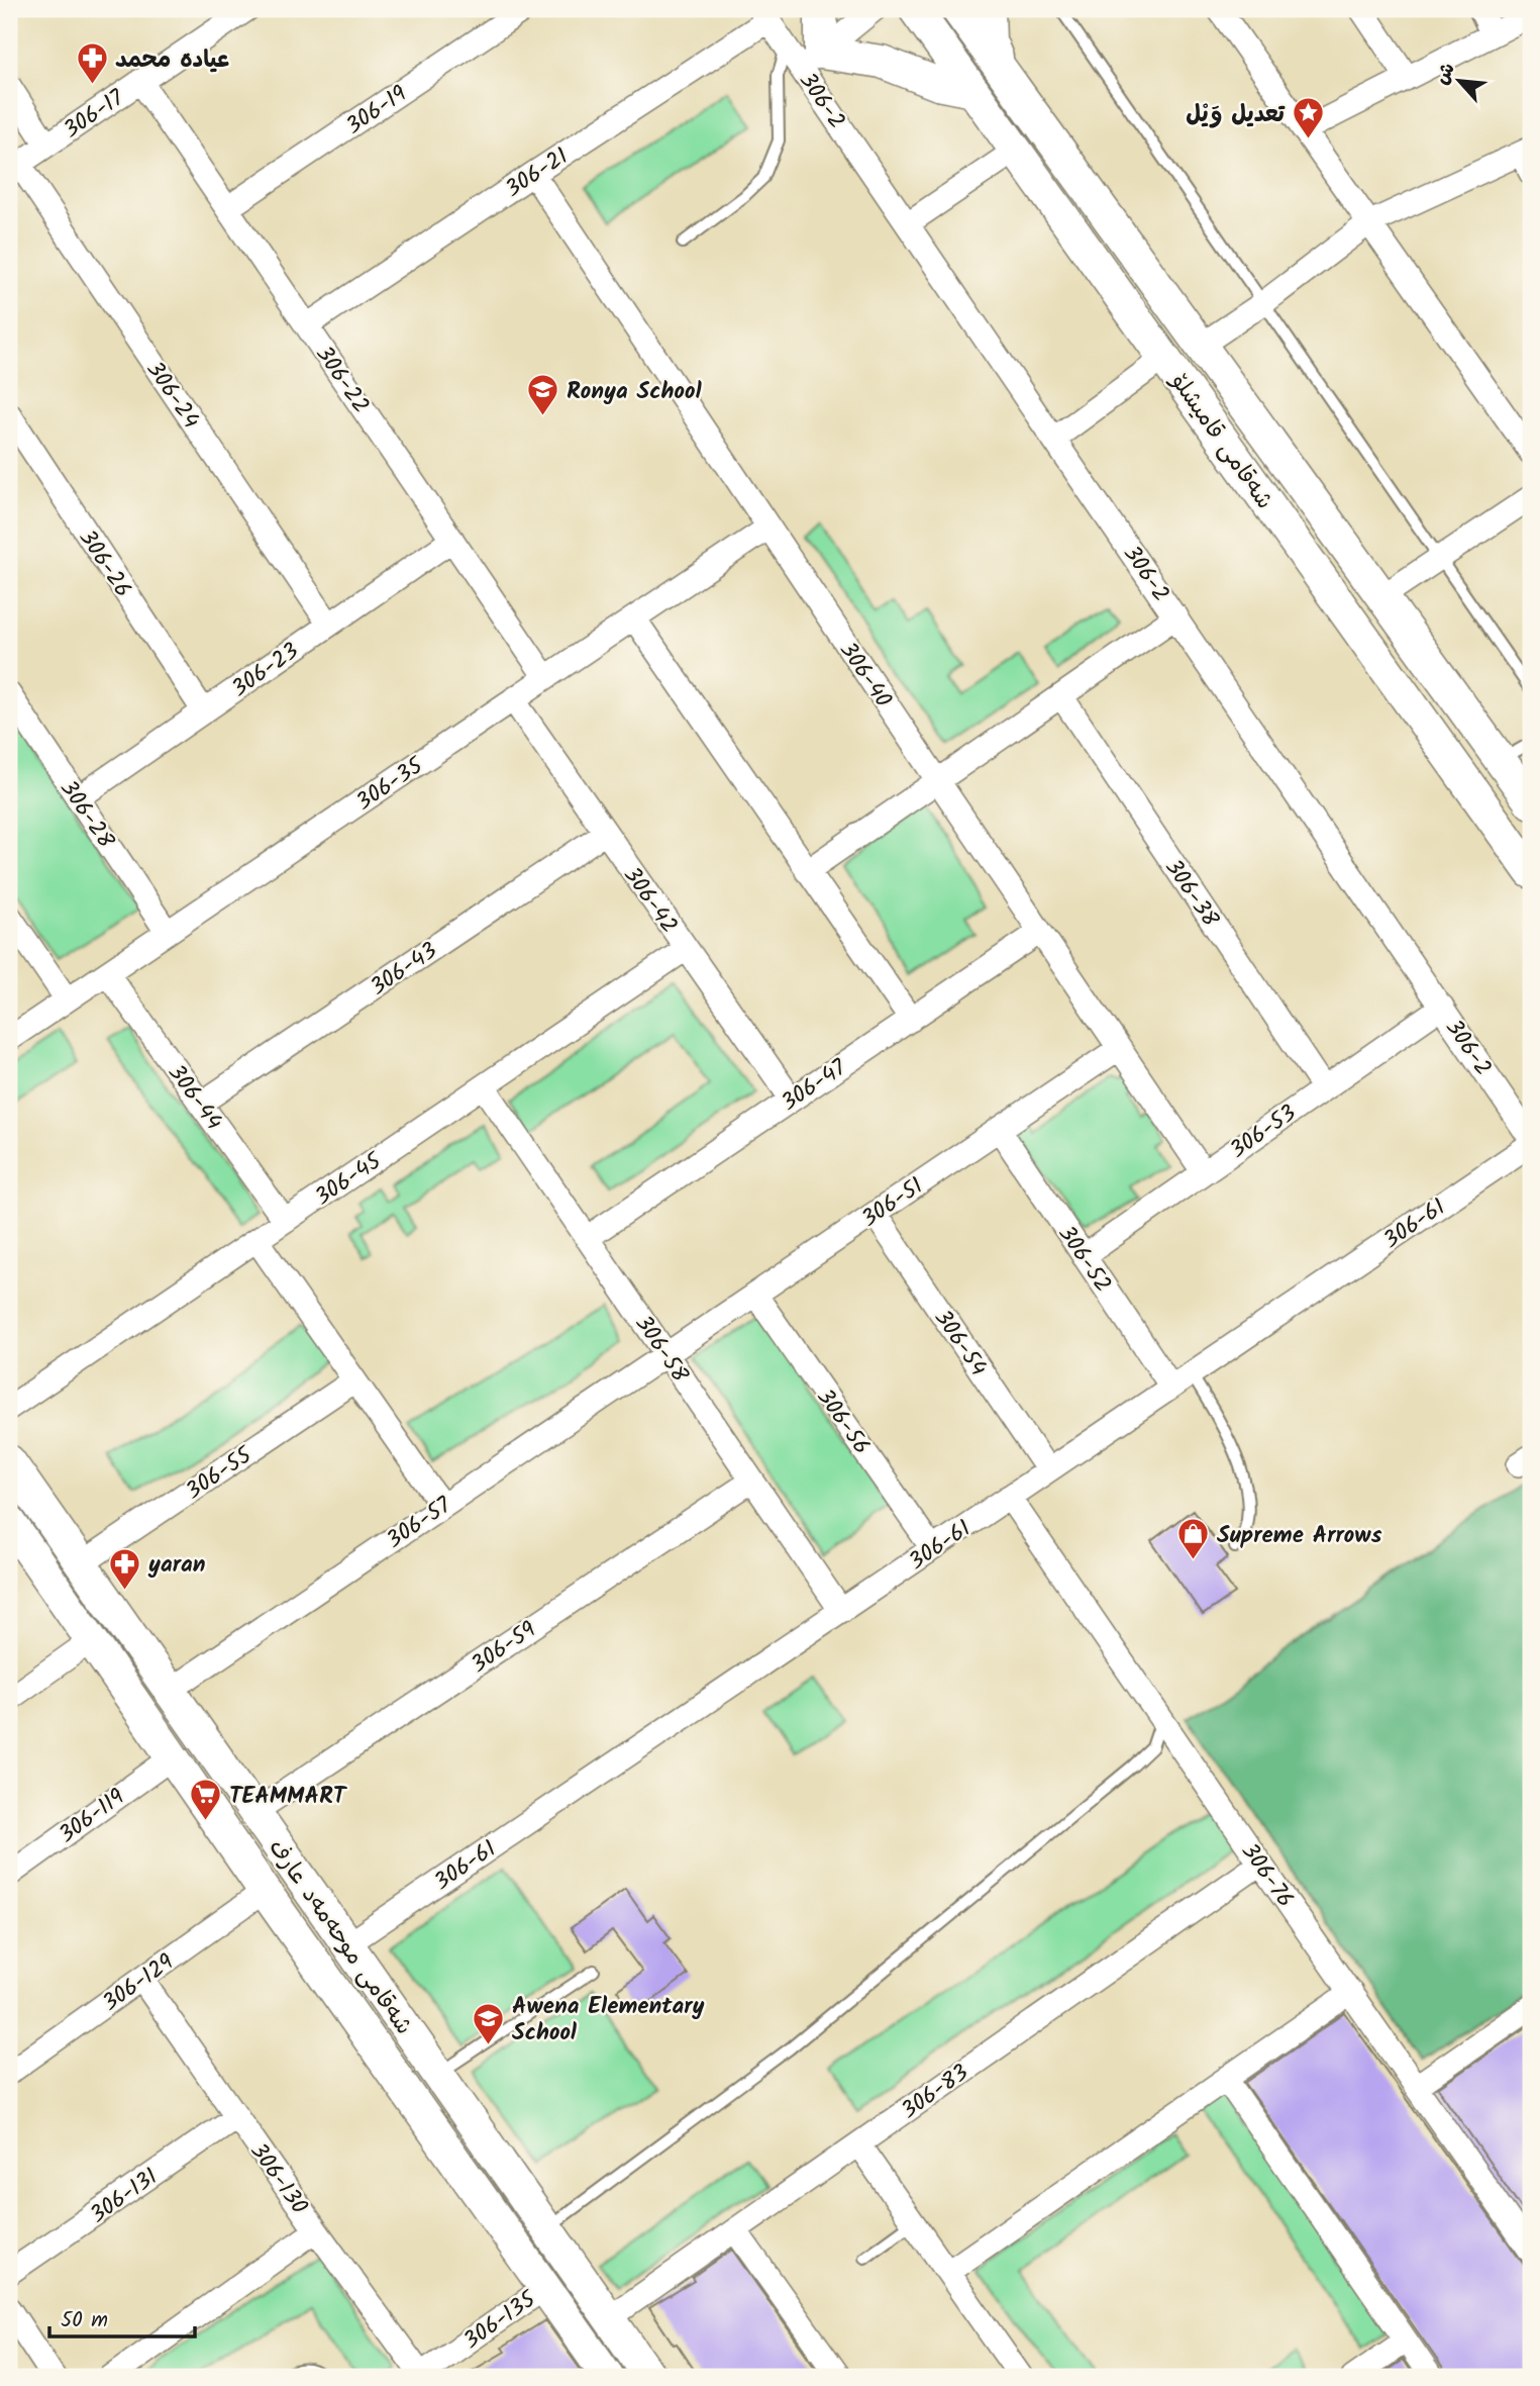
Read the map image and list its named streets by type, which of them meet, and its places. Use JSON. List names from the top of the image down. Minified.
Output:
{"streets":{"street":["306-2","306-19","306-17","306-21","306-22","306-24","شەقامی قامیشلۆ","306-26","306-23","306-40","306-35","306-28","306-38","306-42","306-43","306-47","306-44","306-53","306-45","306-51","306-61","306-52","306-54","306-58","306-56","306-55","306-57","306-59","306-119","306-76","شەقامی موحەمەد عارف","306-129","306-83","306-130","306-131","306-135"]},"crossings":[["306-2","306-21"],["306-2","306-53"],["306-2","306-61"],["306-19","306-22"],["306-17","306-22"],["306-17","306-24"],["306-21","306-22"],["306-21","306-40"],["306-22","306-23"],["306-22","306-35"],["306-24","306-23"],["306-26","306-23"],["306-23","306-28"],["306-40","306-35"],["306-40","306-47"],["306-40","306-53"],["306-40","306-51"],["306-35","306-28"],["306-35","306-42"],["306-35","306-44"],["306-38","306-53"],["306-42","306-43"],["306-42","306-47"],["306-42","306-45"],["306-43","306-44"],["306-47","306-58"],["306-44","306-45"],["306-53","306-52"],["306-45","306-58"],["306-51","306-52"],["306-51","306-54"],["306-51","306-58"],["306-51","306-56"],["306-51","306-57"],["306-61","306-52"],["306-61","306-54"],["306-61","306-58"],["306-61","306-56"],["306-61","306-76"],["306-61","شەقامی موحەمەد عارف"],["306-58","306-57"],["306-58","306-59"],["306-55","شەقامی موحەمەد عارف"],["306-57","شەقامی موحەمەد عارف"],["306-59","شەقامی موحەمەد عارف"],["306-119","شەقامی موحەمەد عارف"],["306-76","306-83"],["شەقامی موحەمەد عارف","306-129"],["شەقامی موحەمەد عارف","306-83"],["شەقامی موحەمەد عارف","306-135"],["306-129","306-130"],["306-130","306-131"],["306-130","306-135"]],"places":{"pharmacy":["عياده محمد","yaran"],"place":["تعديل وَيْل"],"school or university":["Ronya School","Awena Elementary School"],"shop":["Supreme Arrows"],"supermarket":["TEAMMART"]},"scale_bar":"50 m","north":"top left"}
